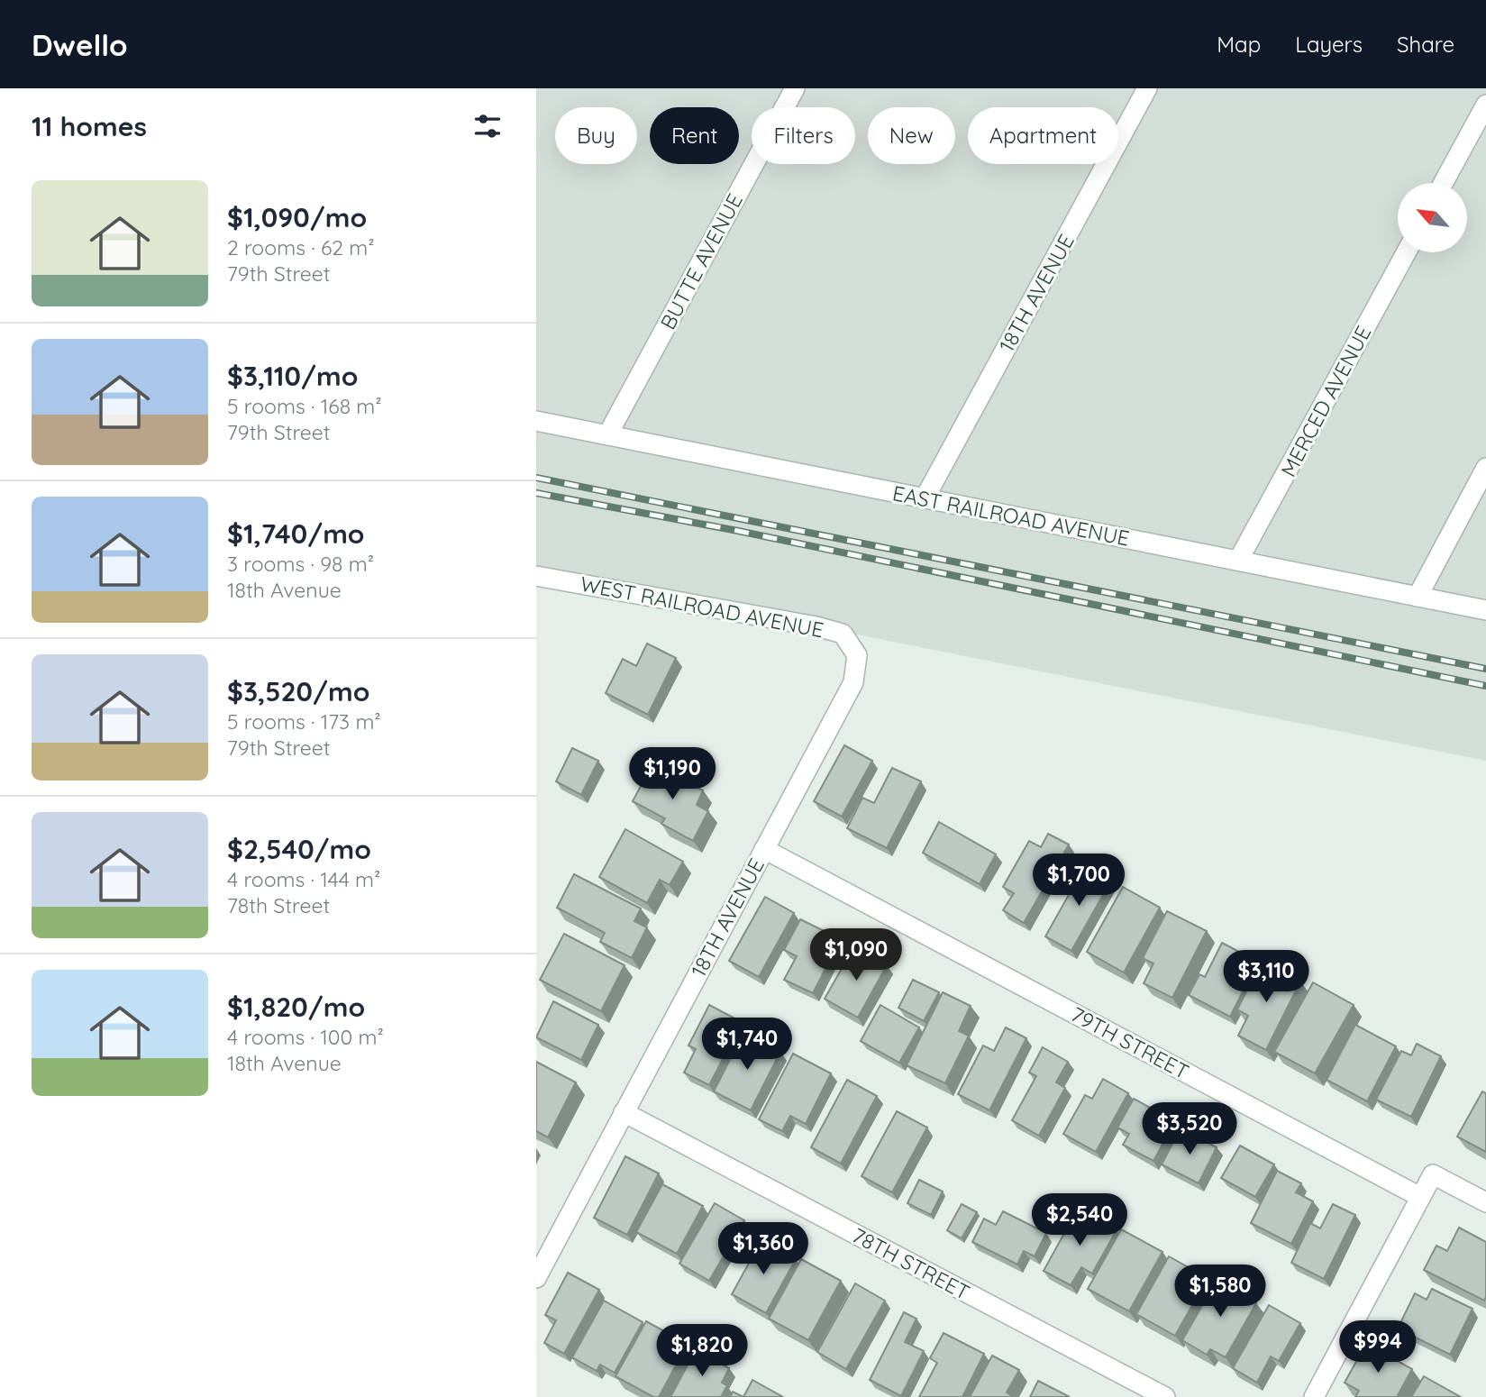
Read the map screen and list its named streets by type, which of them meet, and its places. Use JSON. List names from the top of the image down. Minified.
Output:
{"streets":{"street":["BUTTE AVENUE","18TH AVENUE","MERCED AVENUE","EAST RAILROAD AVENUE","WEST RAILROAD AVENUE","79TH STREET","78TH STREET"]},"crossings":[["BUTTE AVENUE","EAST RAILROAD AVENUE"],["18TH AVENUE","EAST RAILROAD AVENUE"],["18TH AVENUE","WEST RAILROAD AVENUE"],["18TH AVENUE","79TH STREET"],["18TH AVENUE","78TH STREET"],["MERCED AVENUE","EAST RAILROAD AVENUE"]],"north":"top left","page":{"header":"Dwello","nav":["Map","Layers","Share"],"heading":"11 homes","chip":["Buy","Rent","Filters","New","Apartment"],"list":[{"name":"$1,090/mo","note":"2 rooms · 62 m² · 79th Street"},{"name":"$3,110/mo","note":"5 rooms · 168 m² · 79th Street"},{"name":"$1,740/mo","note":"3 rooms · 98 m² · 18th Avenue"},{"name":"$3,520/mo","note":"5 rooms · 173 m² · 79th Street"},{"name":"$2,540/mo","note":"4 rooms · 144 m² · 78th Street"},{"name":"$1,820/mo","note":"4 rooms · 100 m² · 18th Avenue"}],"price":["$1,190","$1,700","$1,090","$3,110","$1,740","$3,520","$2,540","$1,360","$1,580","$994","$1,820"]}}
